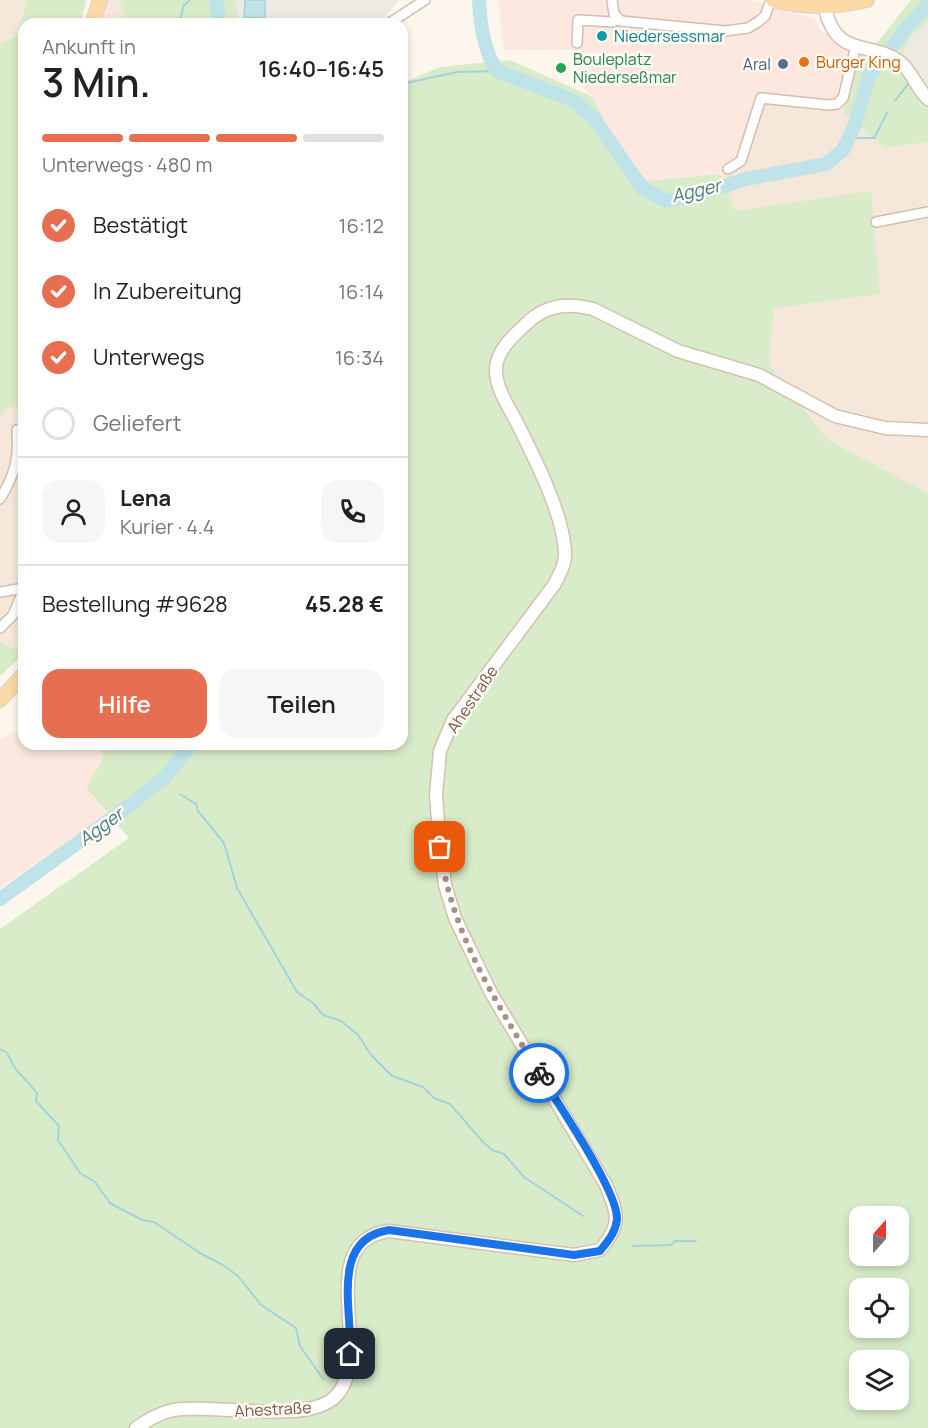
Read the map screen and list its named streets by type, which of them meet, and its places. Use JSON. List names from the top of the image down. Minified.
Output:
{"streets":{"main road":["Ahestraße"]},"water":["Agger"],"places":["Niedersessmar","Burger King","Aral","Bouleplatz Niederseßmar"],"north":"top","page":{"heading":["3 Min.","Ankunft in","16:40–16:45"],"panel":["Lena","Kurier · 4.4","Bestellung #9628","45.28 €"],"bar":"Unterwegs · 480 m","list":[["Bestätigt","16:12"],["In Zubereitung","16:14"],["Unterwegs","16:34"],"Geliefert"],"buttons":["Hilfe","Teilen"]}}
